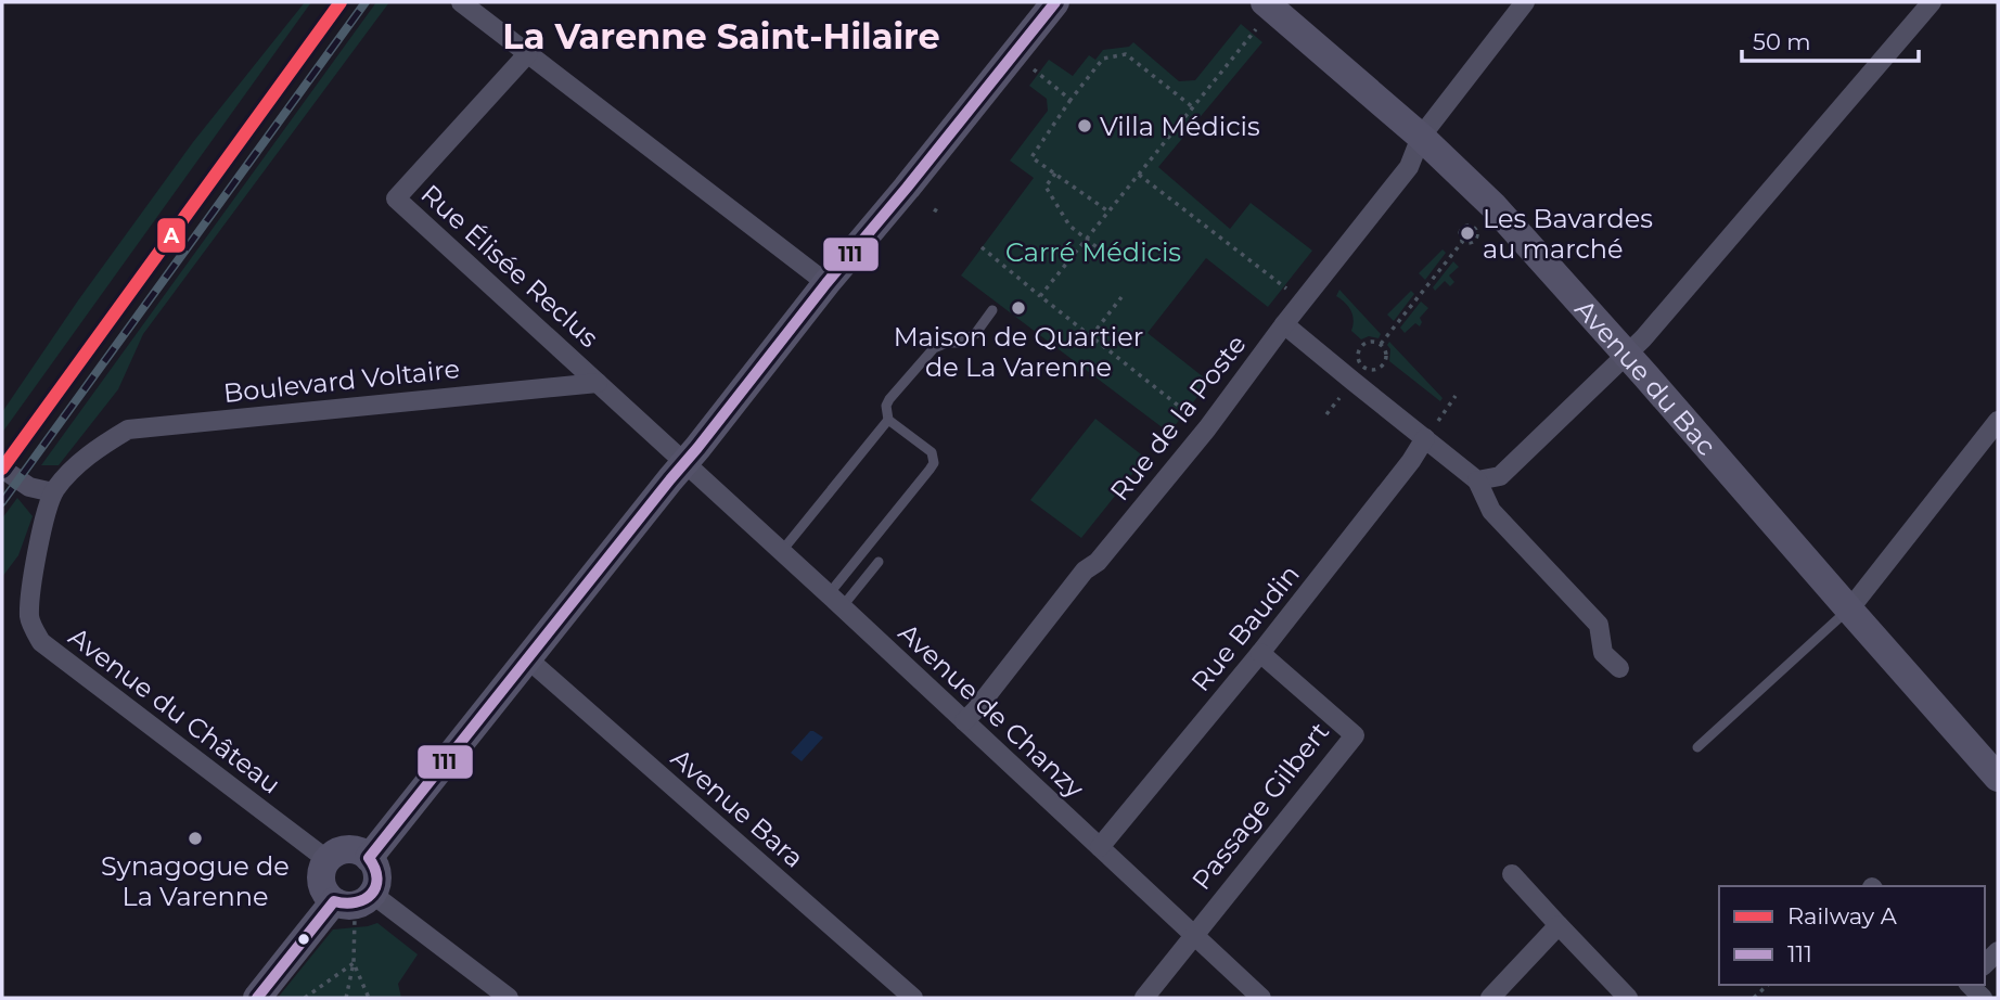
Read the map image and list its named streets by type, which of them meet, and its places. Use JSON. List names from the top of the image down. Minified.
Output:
{"streets":{"street":["Rue Élisée Reclus","Avenue du Bac","Boulevard Voltaire","Rue de la Poste","Rue Baudin","Avenue du Château","Avenue de Chanzy","Passage Gilbert","Avenue Bara"]},"crossings":[["Rue Élisée Reclus","Boulevard Voltaire"],["Avenue du Bac","Rue de la Poste"],["Boulevard Voltaire","Avenue du Château"],["Rue de la Poste","Avenue de Chanzy"],["Rue Baudin","Avenue de Chanzy"],["Rue Baudin","Passage Gilbert"],["Avenue de Chanzy","Passage Gilbert"]],"districts":["La Varenne Saint-Hilaire"],"parks":["Carré Médicis"],"places":["Villa Médicis","Les Bavardes au marché","Maison de Quartier de La Varenne","Synagogue de La Varenne"],"lines":["rail line A","transit line 111"],"legend":["Railway A","111"],"scale_bar":"50 m"}
